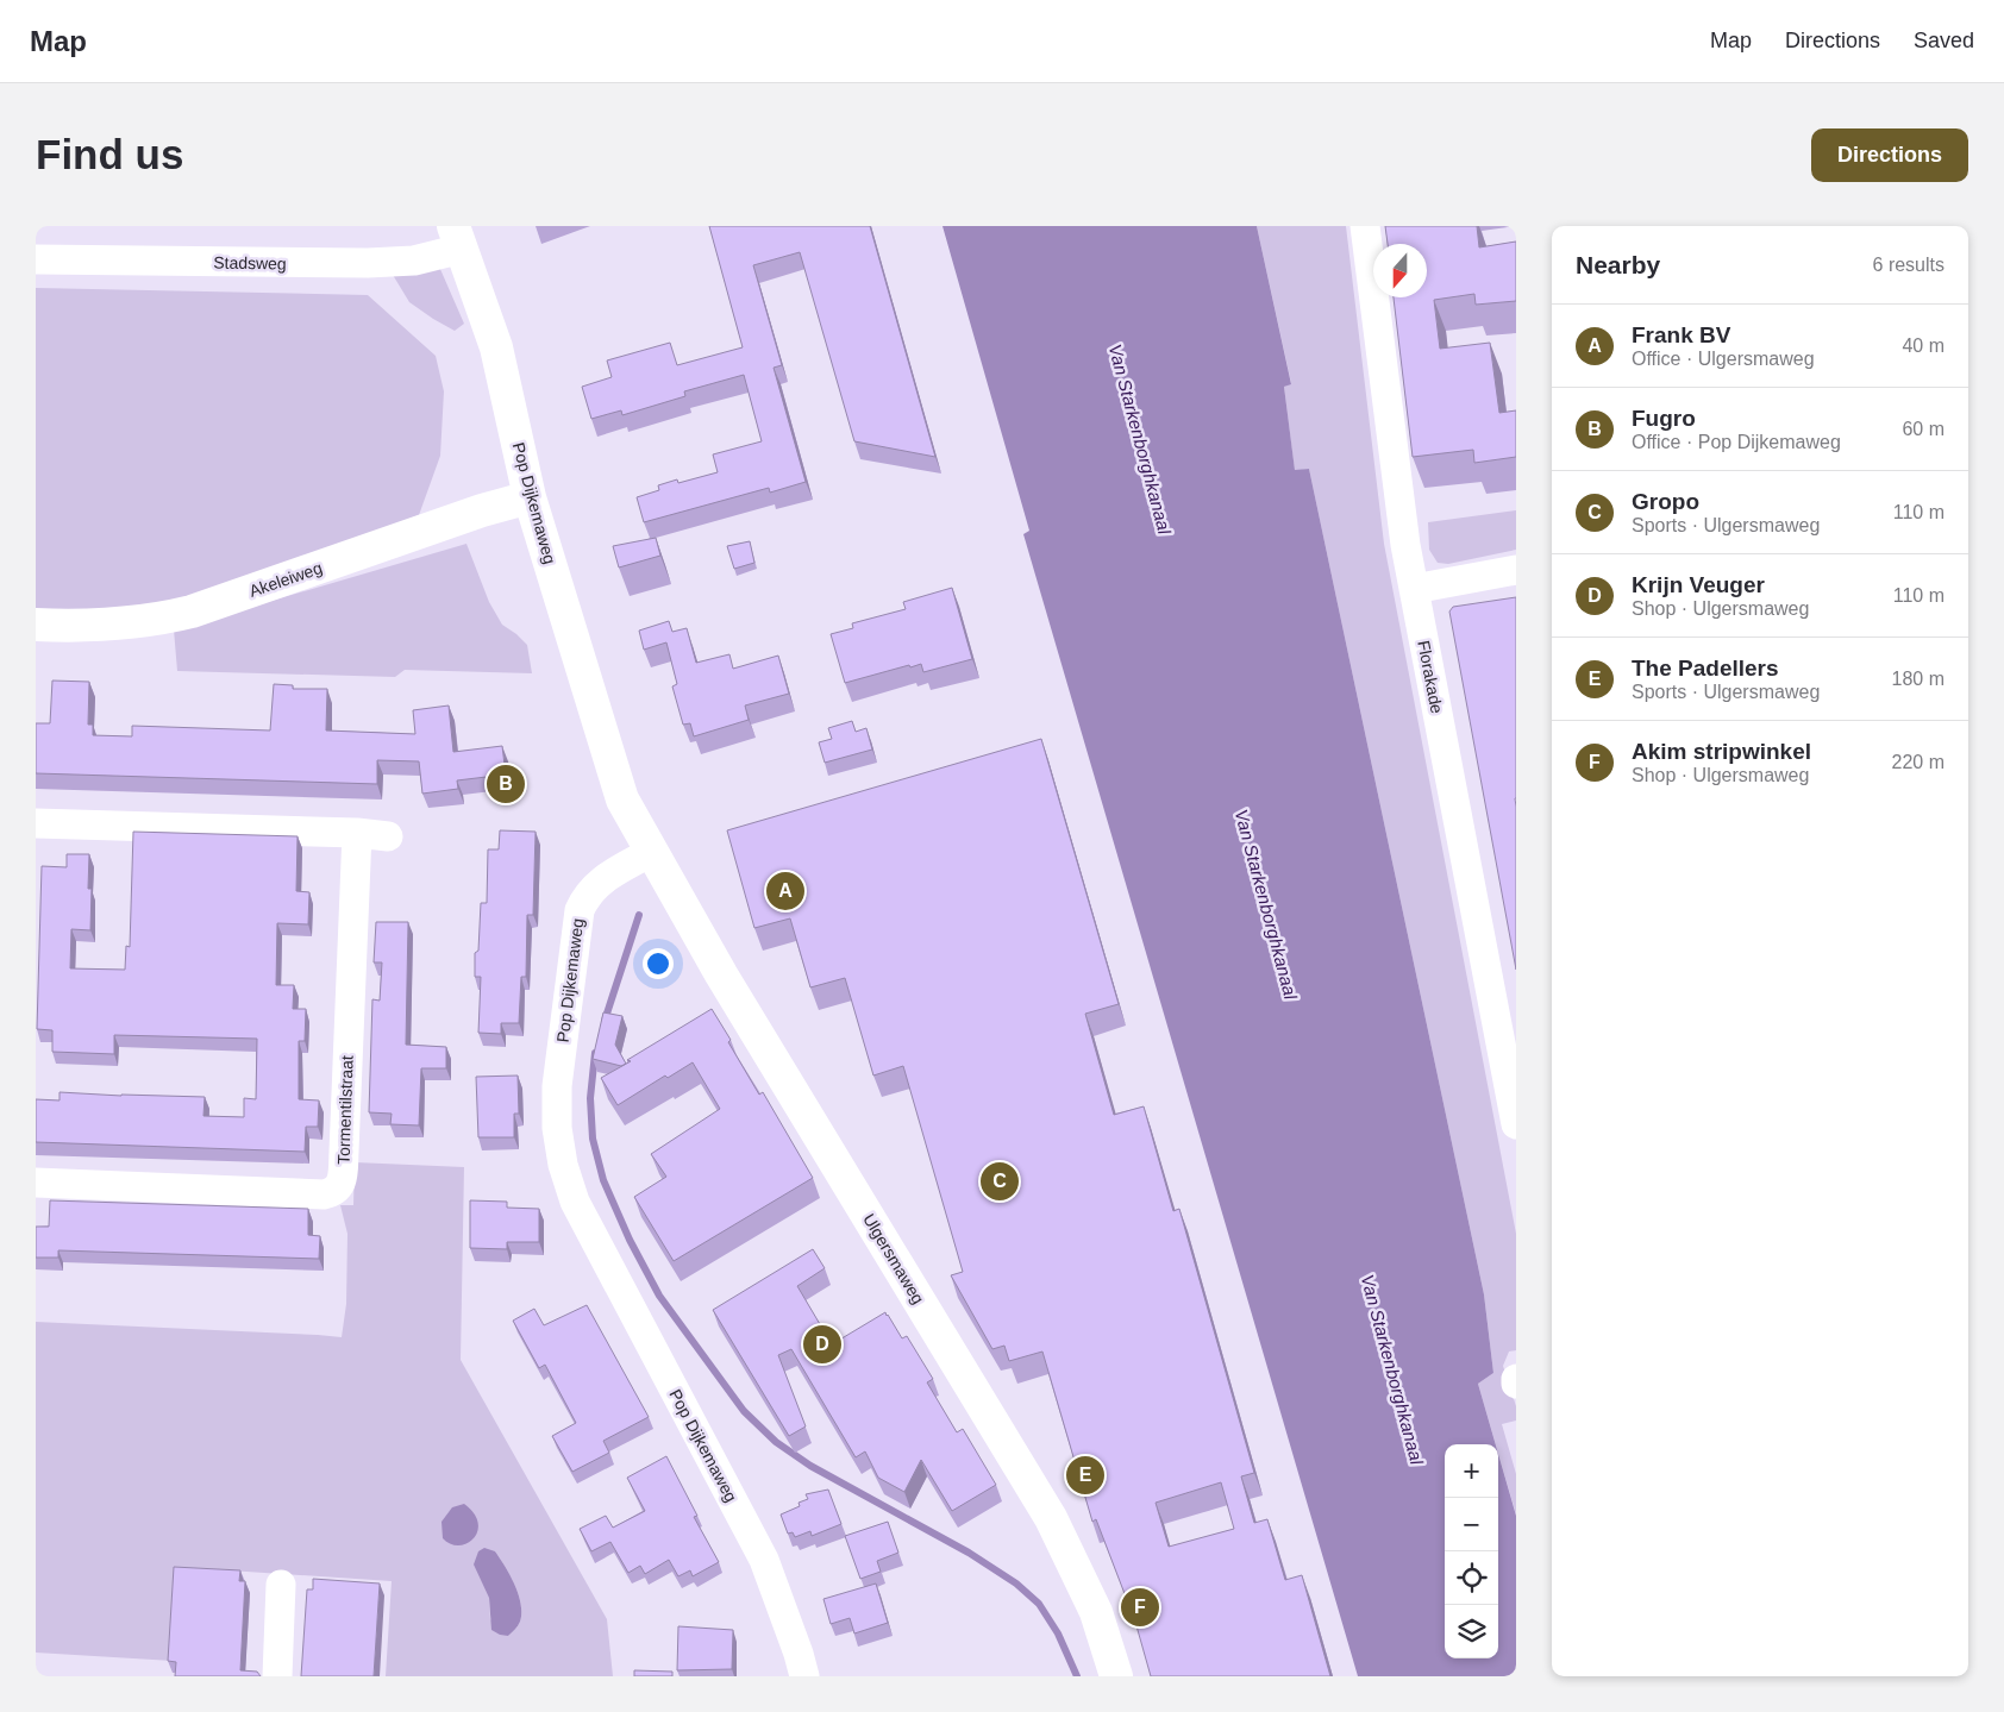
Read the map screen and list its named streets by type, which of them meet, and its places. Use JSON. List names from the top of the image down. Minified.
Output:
{"streets":{"street":["Stadsweg","Pop Dijkemaweg","Akeleiweg","Florakade","Tormentilstraat","Ulgersmaweg"]},"crossings":[["Stadsweg","Pop Dijkemaweg"],["Pop Dijkemaweg","Akeleiweg"],["Pop Dijkemaweg","Ulgersmaweg"]],"water":["Van Starkenborghkanaal"],"north":"bottom","page":{"header":"Map","nav":["Map","Directions","Saved"],"buttons":"Directions","title":"Find us","heading":["Nearby","6 results"],"list":[{"mark":"A","name":"Frank BV","note":"Office · Ulgersmaweg","value":"40 m"},{"mark":"B","name":"Fugro","note":"Office · Pop Dijkemaweg","value":"60 m"},{"mark":"C","name":"Gropo","note":"Sports · Ulgersmaweg","value":"110 m"},{"mark":"D","name":"Krijn Veuger","note":"Shop · Ulgersmaweg","value":"110 m"},{"mark":"E","name":"The Padellers","note":"Sports · Ulgersmaweg","value":"180 m"},{"mark":"F","name":"Akim stripwinkel","note":"Shop · Ulgersmaweg","value":"220 m"}],"pins":["B","A","C","D","E","F"],"map_buttons":["+","−"]}}
